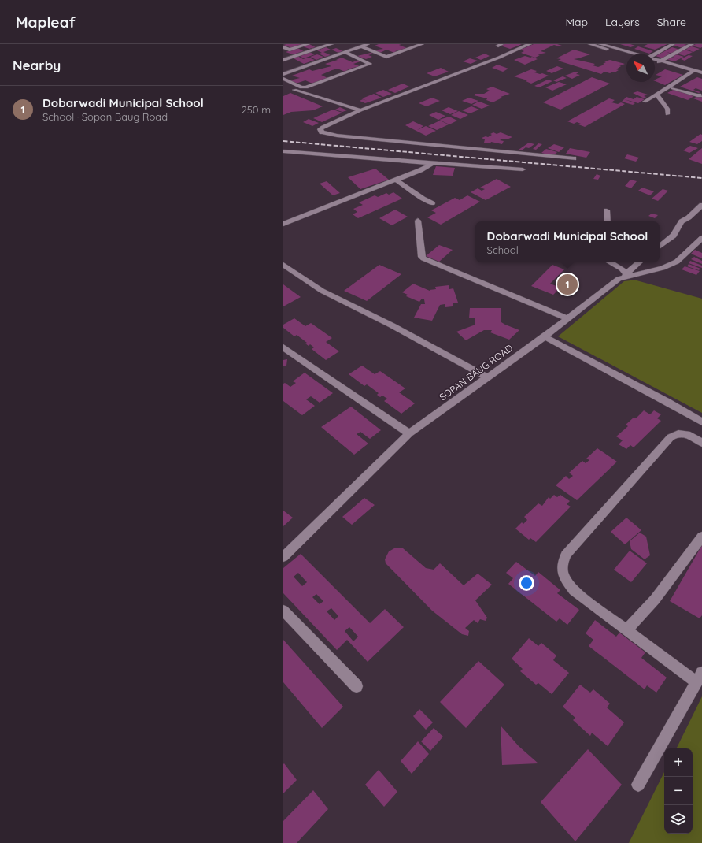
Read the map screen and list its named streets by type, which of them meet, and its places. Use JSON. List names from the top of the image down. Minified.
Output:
{"streets":{"street":["SOPAN BAUG ROAD"]},"north":"top left","page":{"header":"Mapleaf","nav":["Map","Layers","Share"],"heading":"Nearby","list":[{"mark":"1","name":"Dobarwadi Municipal School","note":"School · Sopan Baug Road","value":"250 m"}],"popup":["Dobarwadi Municipal School","School"],"pins":"1","map_buttons":["+","−"]}}
